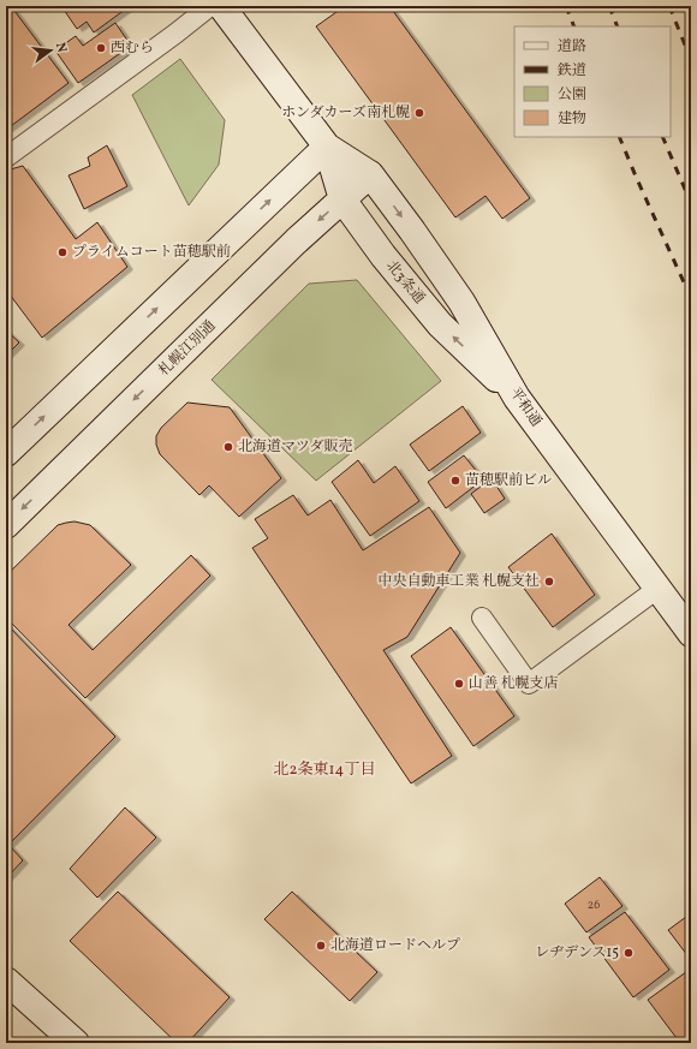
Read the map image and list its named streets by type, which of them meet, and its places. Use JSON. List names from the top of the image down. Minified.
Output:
{"streets":{"street":["北3条通","札幌江別通","平和通"]},"crossings":[["北3条通","札幌江別通"],["北3条通","平和通"],["札幌江別通","平和通"]],"one_way":["北3条通","平和通"],"districts":["北2条東14丁目"],"places":["西むら","ホンダカーズ南札幌","プライムコート苗穂駅前","北海道マツダ販売","苗穂駅前ビル","中央自動車工業 札幌支社","山善 札幌支店","北海道ロードヘルプ","レヂデンス15"],"house_numbers":["26"],"legend":["道路","鉄道","公園","建物"],"north":"right"}
